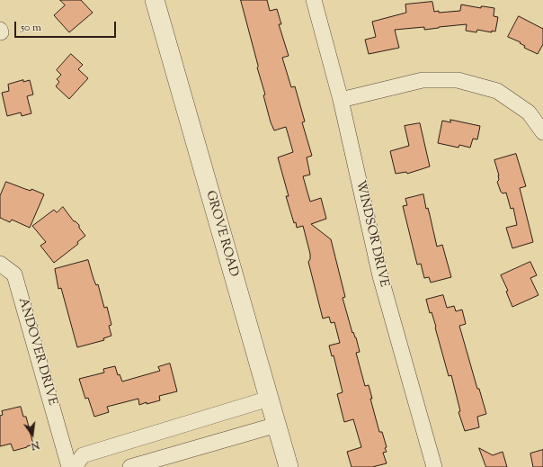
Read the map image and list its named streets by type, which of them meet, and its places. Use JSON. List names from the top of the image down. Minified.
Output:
{"streets":{"street":["GROVE ROAD","WINDSOR DRIVE","ANDOVER DRIVE"]},"scale_bar":"50 m","north":"bottom"}
